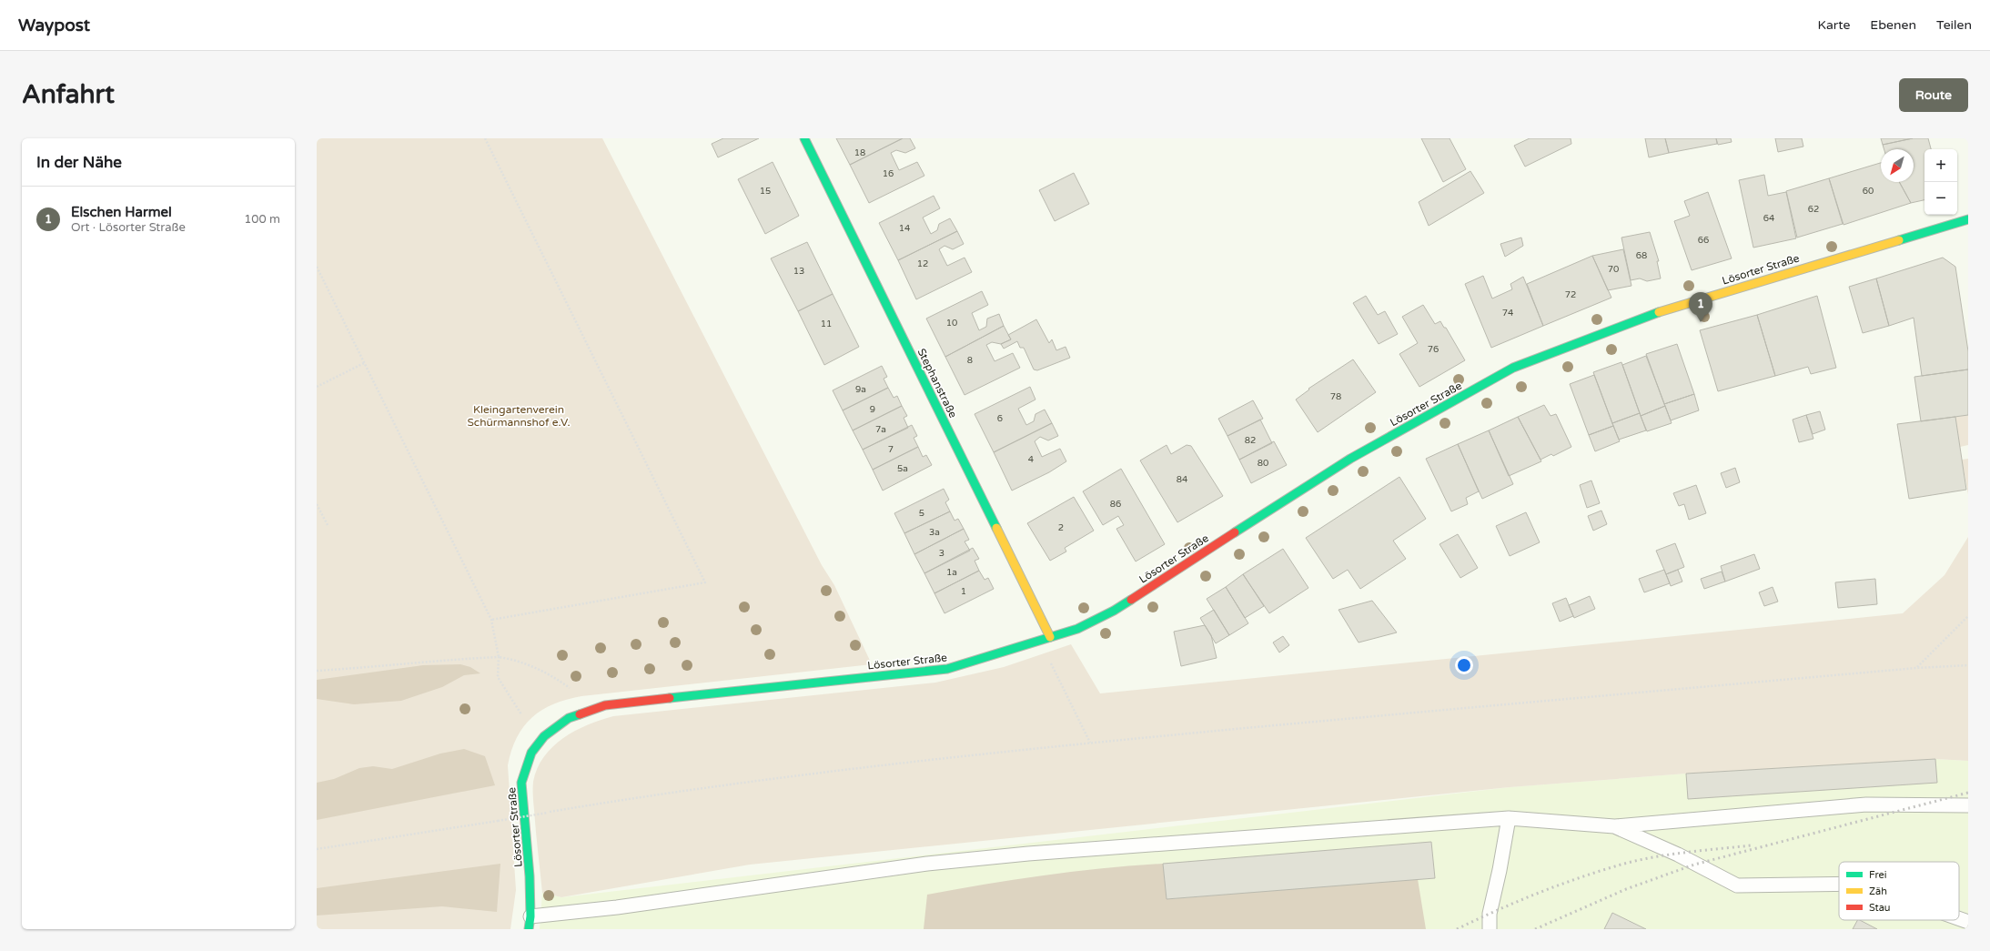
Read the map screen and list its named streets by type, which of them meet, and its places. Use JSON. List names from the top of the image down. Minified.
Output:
{"streets":{"street":["Lösorter Straße","Stephanstraße"]},"crossings":[["Lösorter Straße","Stephanstraße"]],"parks":["Kleingartenverein Schürmannshof e.V."],"house_numbers":["18","16","15","60","62","64","14","66","68","12","70","13","72","74","10","11","76","8","9a","78","9","6","7a","82","7","4","80","5a","84","86","5","2","3a","3","1a","1"],"legend":["Frei","Zäh","Stau"],"north":"bottom left","page":{"header":"Waypost","nav":["Karte","Ebenen","Teilen"],"buttons":"Route","title":"Anfahrt","heading":"In der Nähe","map_buttons":["+","−"],"list":[{"mark":"1","name":"Elschen Harmel","note":"Ort · Lösorter Straße","value":"100 m"}],"pins":"1"}}
